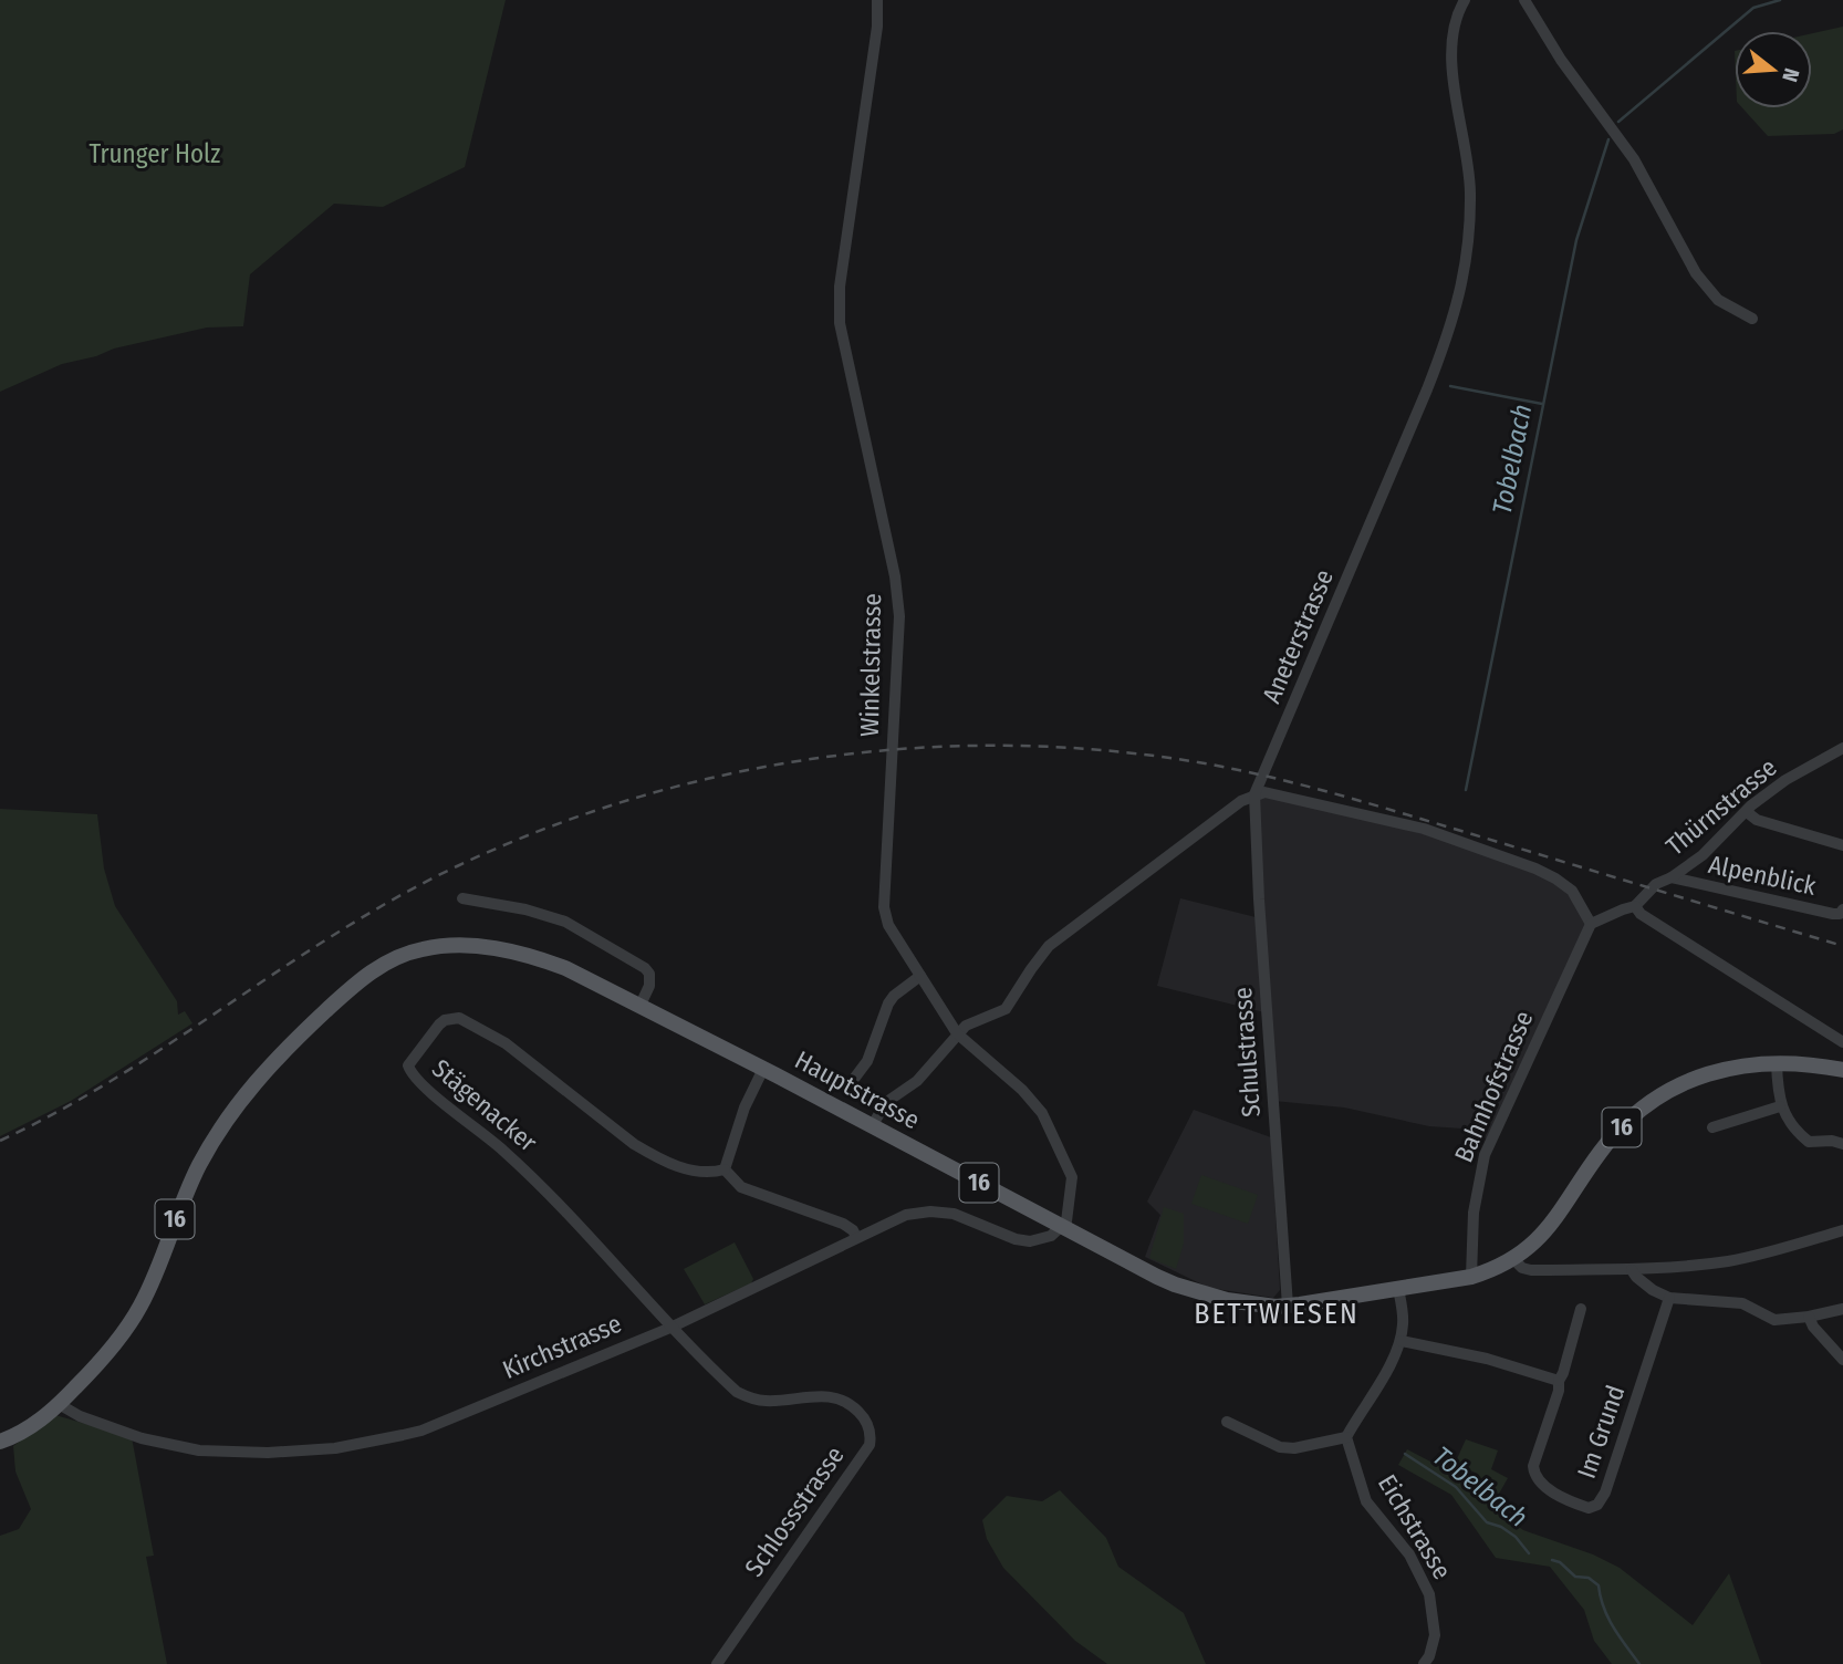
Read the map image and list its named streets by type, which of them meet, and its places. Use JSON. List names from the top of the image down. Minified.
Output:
{"streets":{"main road":["Hauptstrasse","16"],"street":["Aneterstrasse","Winkelstrasse","Thürnstrasse","Alpenblick","Schulstrasse","Bahnhofstrasse","Stägenacker","Kirchstrasse","Im Grund","Schlossstrasse","Eichstrasse"]},"crossings":[["Aneterstrasse","Schulstrasse"],["Winkelstrasse","Hauptstrasse"],["Winkelstrasse","Kirchstrasse"],["Thürnstrasse","Alpenblick"],["Schulstrasse","Hauptstrasse"],["Bahnhofstrasse","Hauptstrasse"],["Hauptstrasse","Kirchstrasse"],["Stägenacker","Kirchstrasse"],["Stägenacker","Schlossstrasse"],["Kirchstrasse","Schlossstrasse"]],"districts":["BETTWIESEN"],"water":["Tobelbach"],"parks":["Trunger Holz"],"north":"right"}
